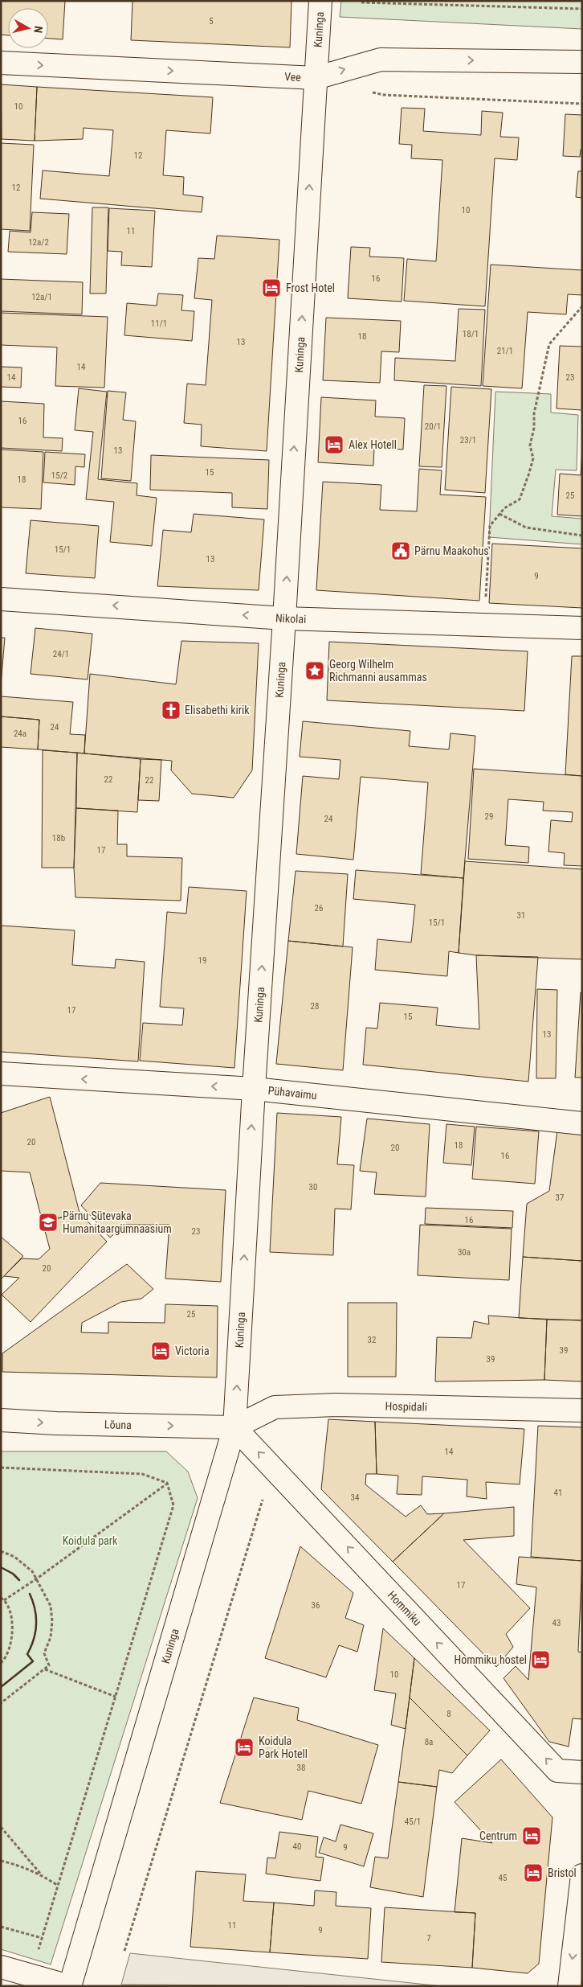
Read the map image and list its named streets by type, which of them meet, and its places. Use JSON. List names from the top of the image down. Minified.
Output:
{"streets":{"street":["Kuninga","Vee","Nikolai","Pühavaimu","Hospidali","Lõuna","Hommiku"]},"crossings":[["Kuninga","Vee"],["Kuninga","Nikolai"],["Kuninga","Pühavaimu"],["Kuninga","Hospidali"],["Kuninga","Lõuna"],["Kuninga","Hommiku"],["Hospidali","Lõuna"],["Hospidali","Hommiku"],["Lõuna","Hommiku"]],"one_way":["Kuninga","Vee","Nikolai","Pühavaimu","Lõuna","Hommiku"],"parks":["Koidula park"],"places":{"hotel":["Frost Hotel","Alex Hotell","Victoria","Hommiku hostel","Koidula Park Hotell","Centrum","Bristol"],"public building":["Pärnu Maakohus"],"place":["Georg Wilhelm Richmanni ausammas"],"church":["Elisabethi kirik"],"school or university":["Pärnu Sütevaka Humanitaargümnaasium"]},"house_numbers":["5","10","12","12","10","11","12a/2","16","12a/1","11/1","18/1","18","13","21/1","14","14","23","16","20/1","23/1","13","15","15/2","18","25","15/1","13","9","24/1","24","24a","22","22","29","24","18b","17","26","31","15/1","19","28","17","15","13","20","18","20","16","30","37","16","23","30a","20","25","32","39","39","14","41","34","17","36","43","10","8","8a","38","45/1","40","9","45","11","9","7"],"north":"right"}
